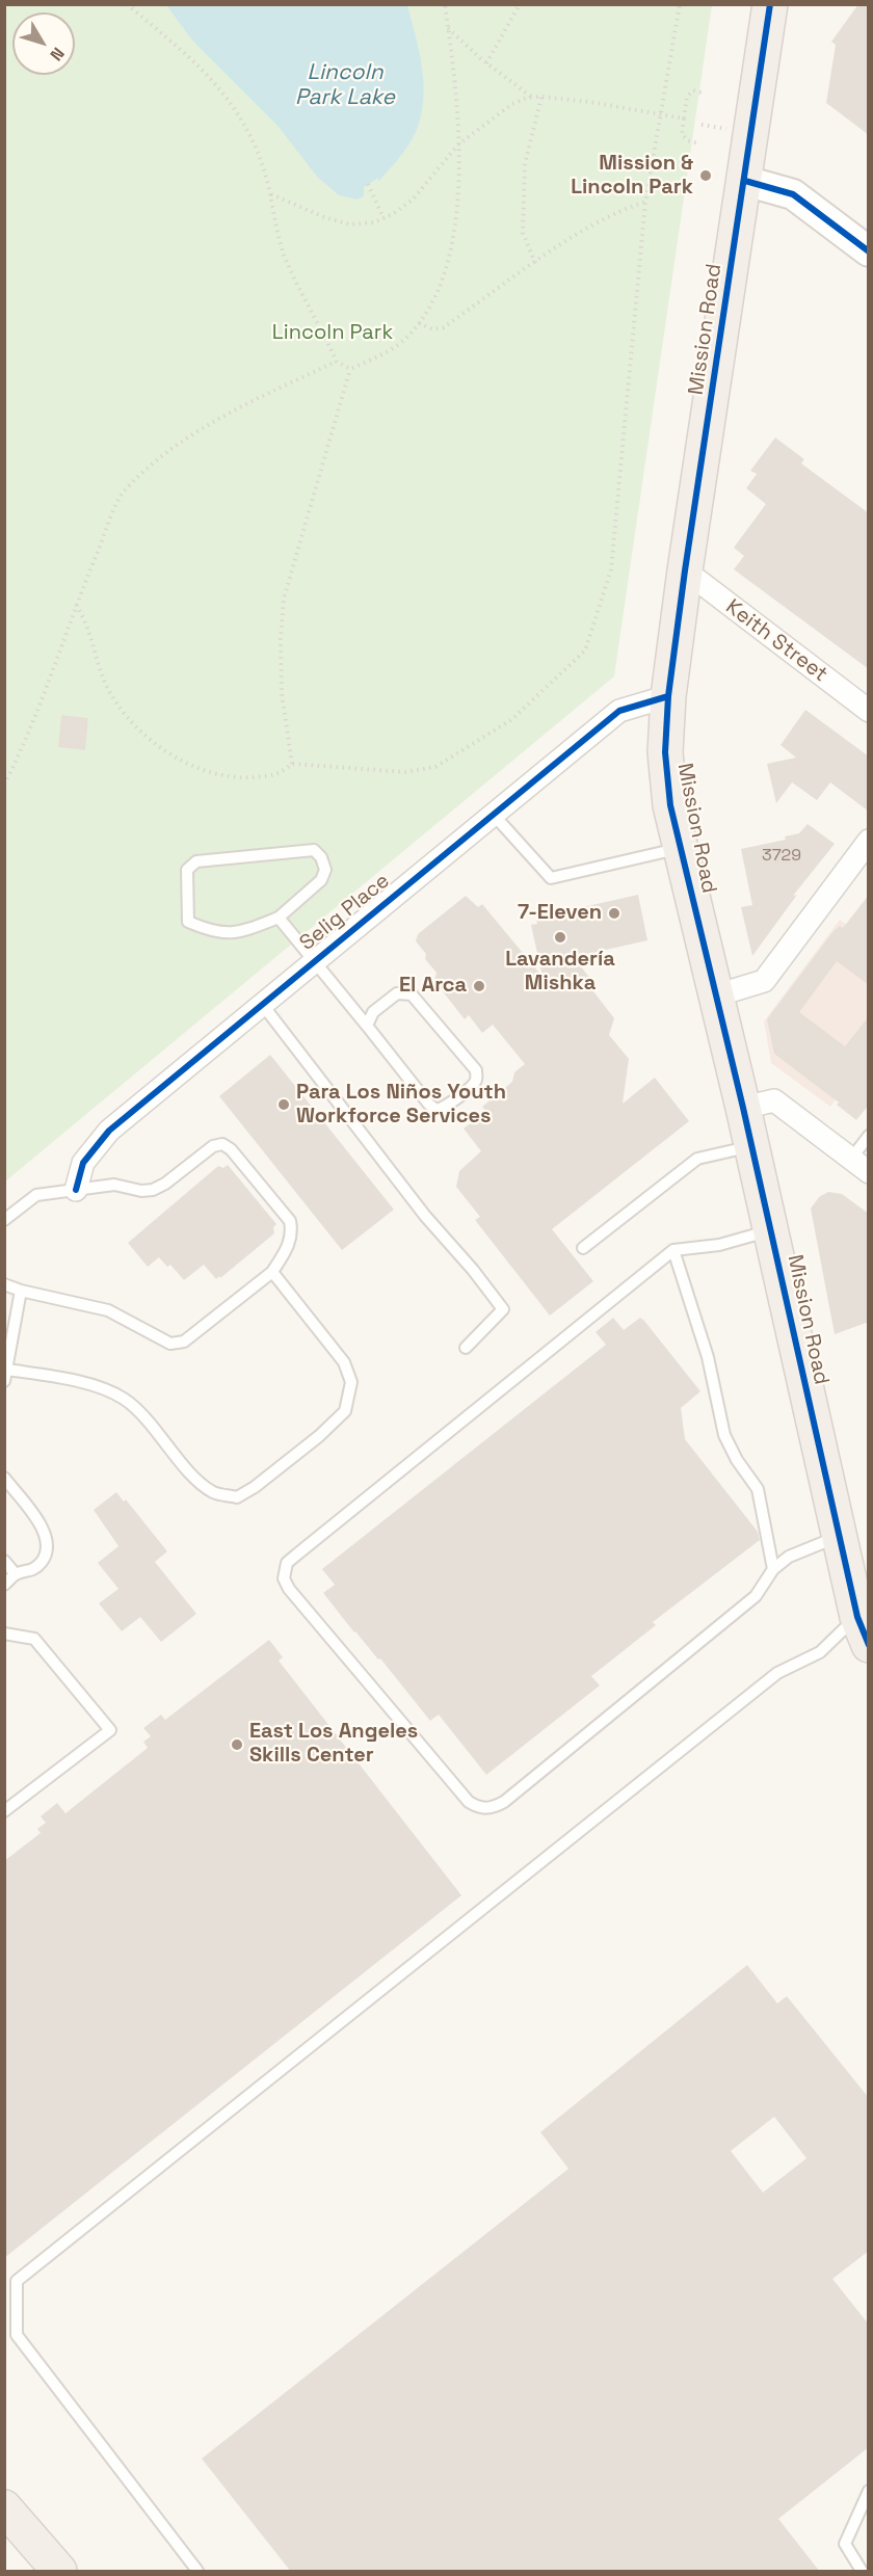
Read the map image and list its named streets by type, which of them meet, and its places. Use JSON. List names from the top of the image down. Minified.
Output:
{"streets":{"main road":["Mission Road"],"street":["Keith Street","Selig Place"]},"crossings":[["Mission Road","Keith Street"],["Mission Road","Selig Place"]],"water":["Lincoln Park Lake"],"parks":["Lincoln Park"],"places":["Mission & Lincoln Park","7-Eleven","Lavandería Mishka","El Arca","Para Los Niños Youth Workforce Services","East Los Angeles Skills Center"],"house_numbers":["3729"],"north":"bottom right"}
